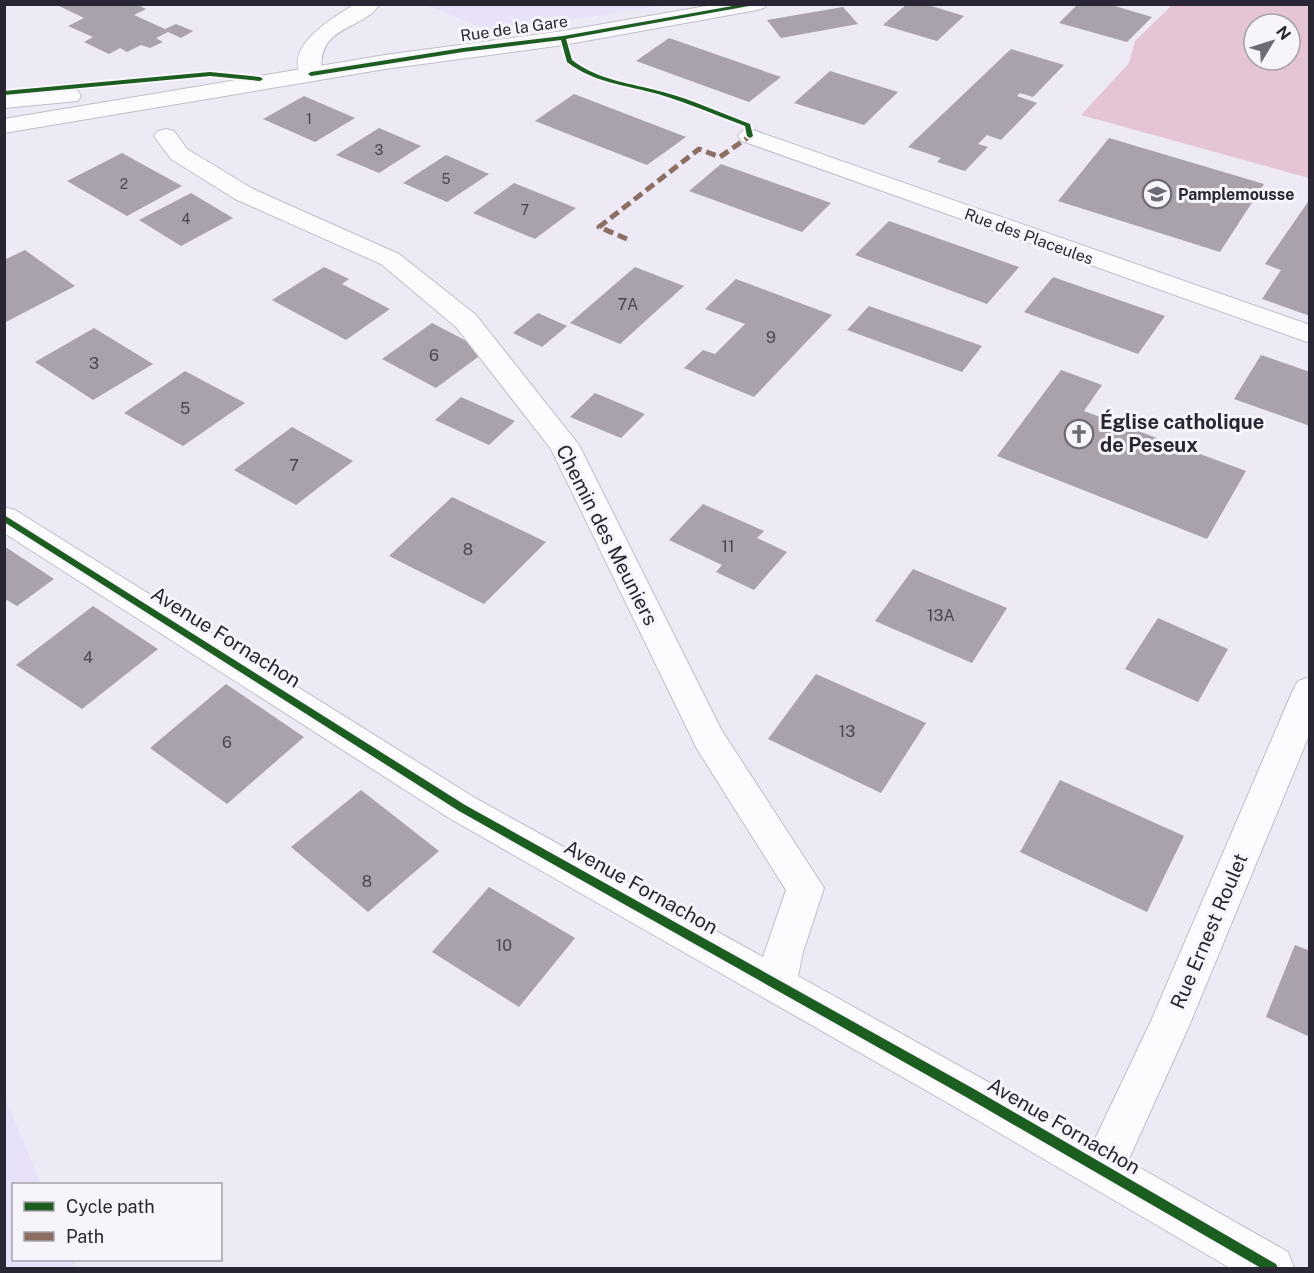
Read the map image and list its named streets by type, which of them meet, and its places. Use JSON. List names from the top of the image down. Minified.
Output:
{"streets":{"street":["Rue de la Gare","Rue des Placeules","Chemin des Meuniers","Avenue Fornachon","Rue Ernest Roulet"]},"crossings":[["Chemin des Meuniers","Avenue Fornachon"],["Avenue Fornachon","Rue Ernest Roulet"]],"places":{"school or university":["Pamplemousse"],"church":["Église catholique de Peseux"]},"house_numbers":["1","3","5","2","7","4","7A","9","6","3","5","7","11","8","13A","4","13","6","8","10"],"legend":["Cycle path","Path"],"north":"top right"}
